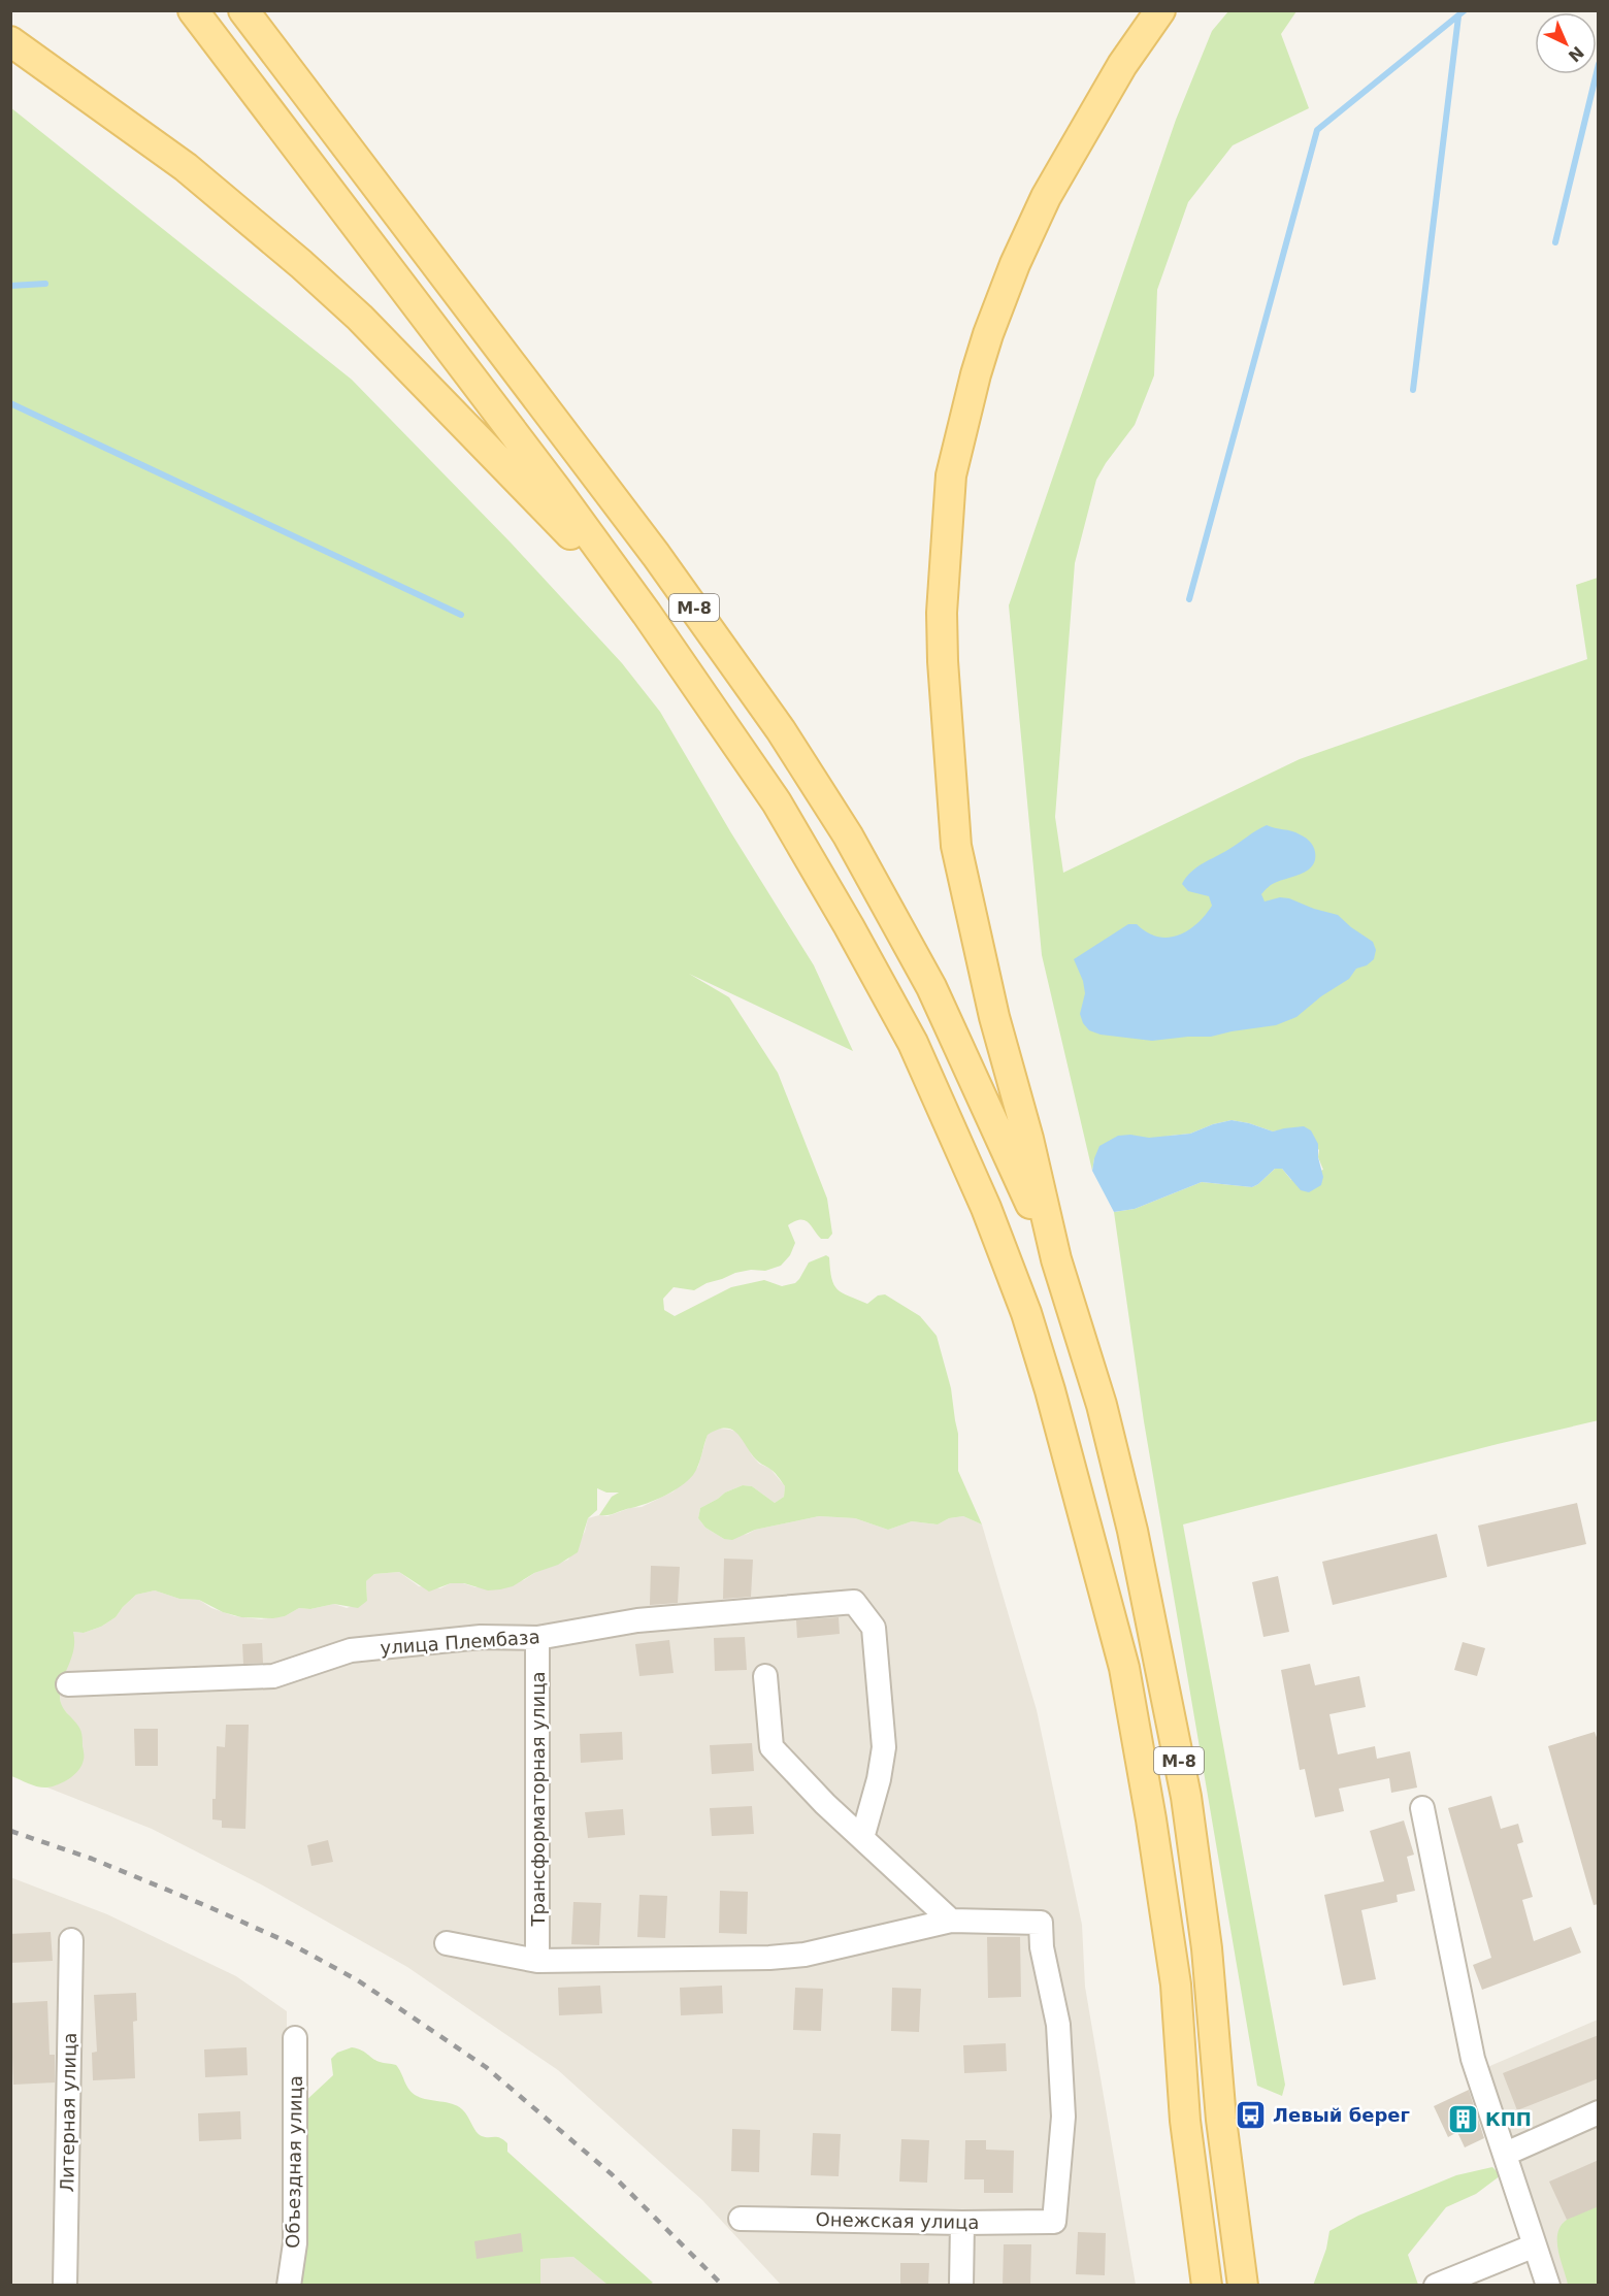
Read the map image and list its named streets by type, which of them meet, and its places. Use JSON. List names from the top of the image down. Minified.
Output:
{"streets":{"main road":["М-8"],"street":["улица Плембаза","Трансформаторная улица","Литерная улица","Объездная улица","Онежская улица"]},"crossings":[["улица Плембаза","Трансформаторная улица"]],"places":{"bus stop":["Левый берег"],"building":["КПП"]},"north":"bottom right"}
